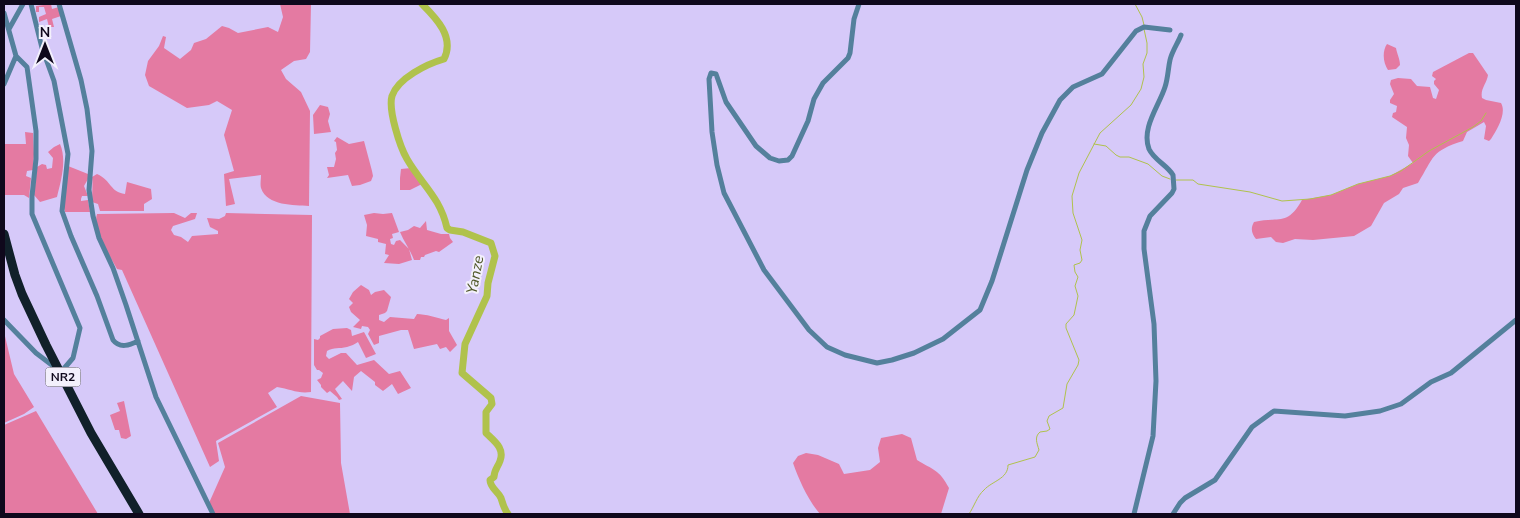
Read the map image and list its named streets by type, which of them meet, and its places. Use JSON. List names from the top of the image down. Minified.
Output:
{"streets":{"highway":["NR2"]},"water":["Yanze"],"north":"top"}
